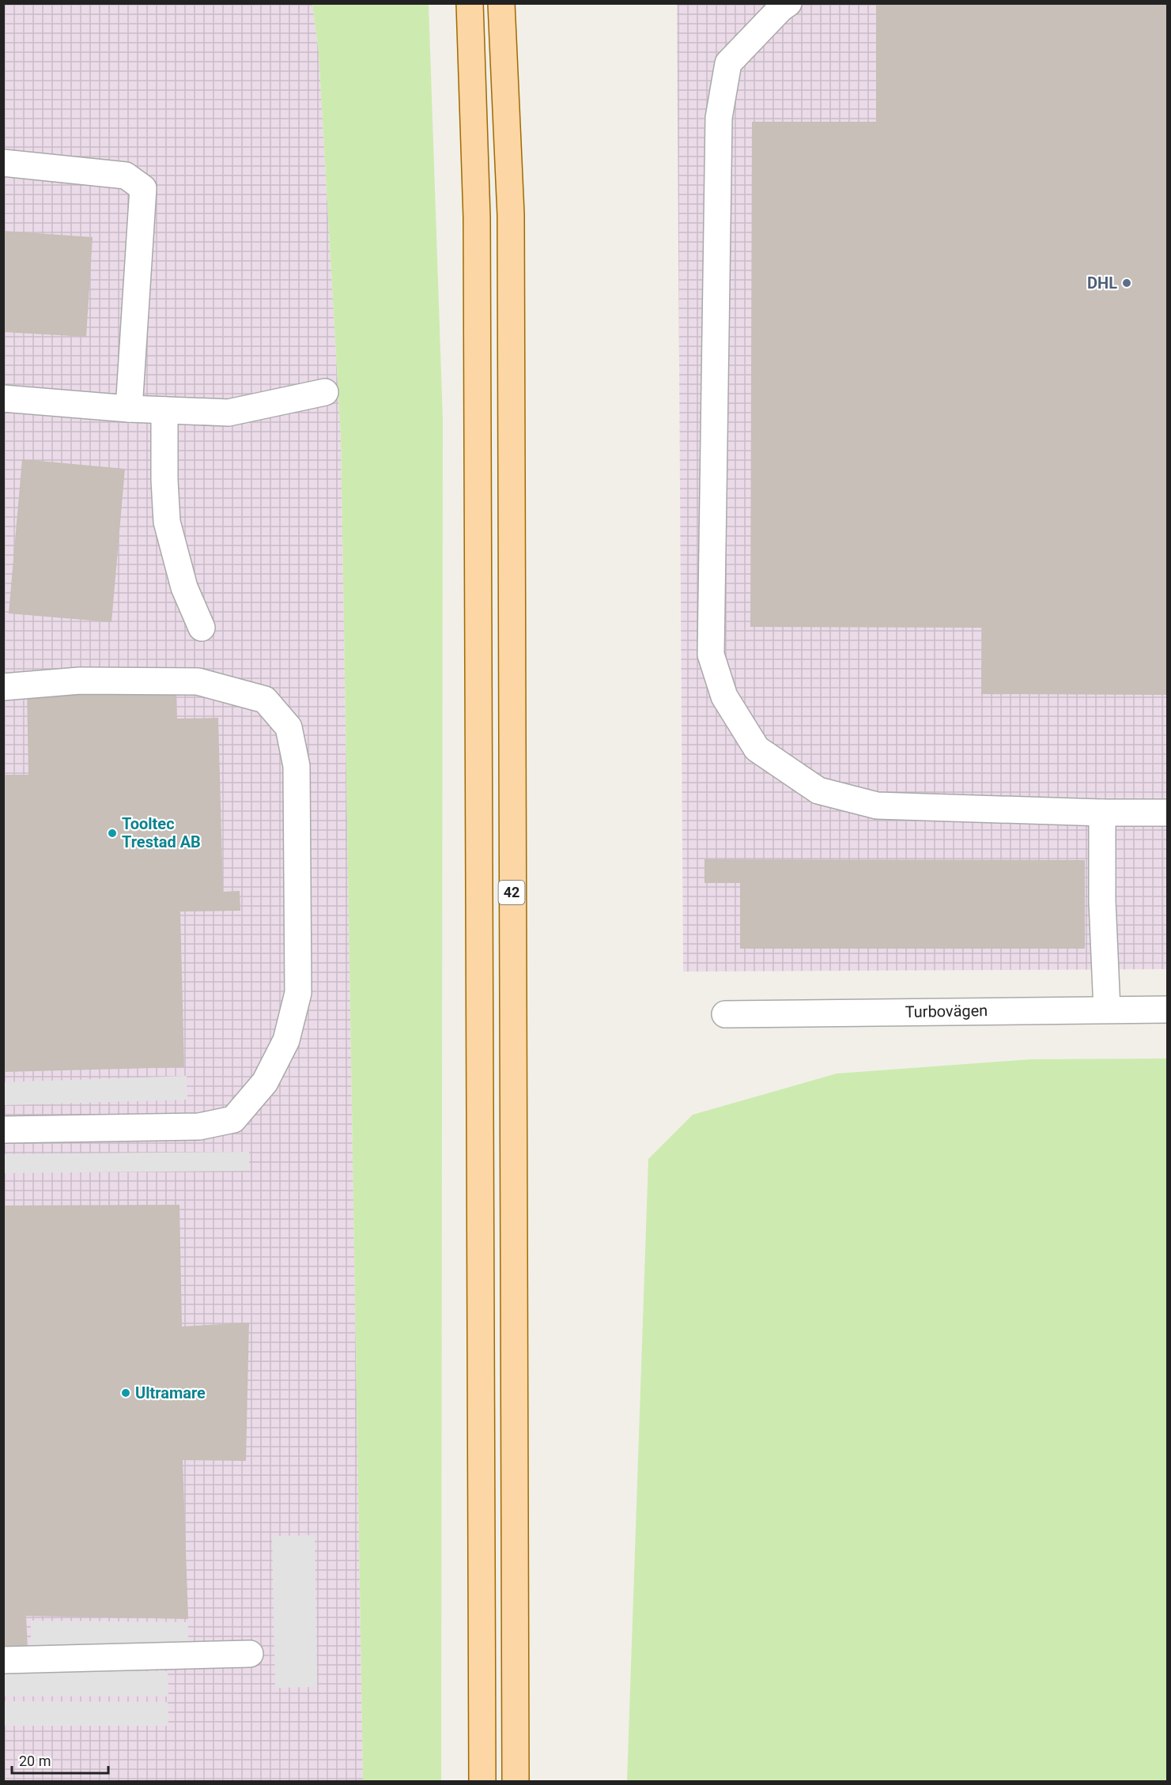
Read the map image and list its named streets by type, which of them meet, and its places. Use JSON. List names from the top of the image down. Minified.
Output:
{"streets":{"main road":["42"],"street":["Turbovägen"]},"places":["DHL","Tooltec Trestad AB","Ultramare"],"scale_bar":"20 m"}
